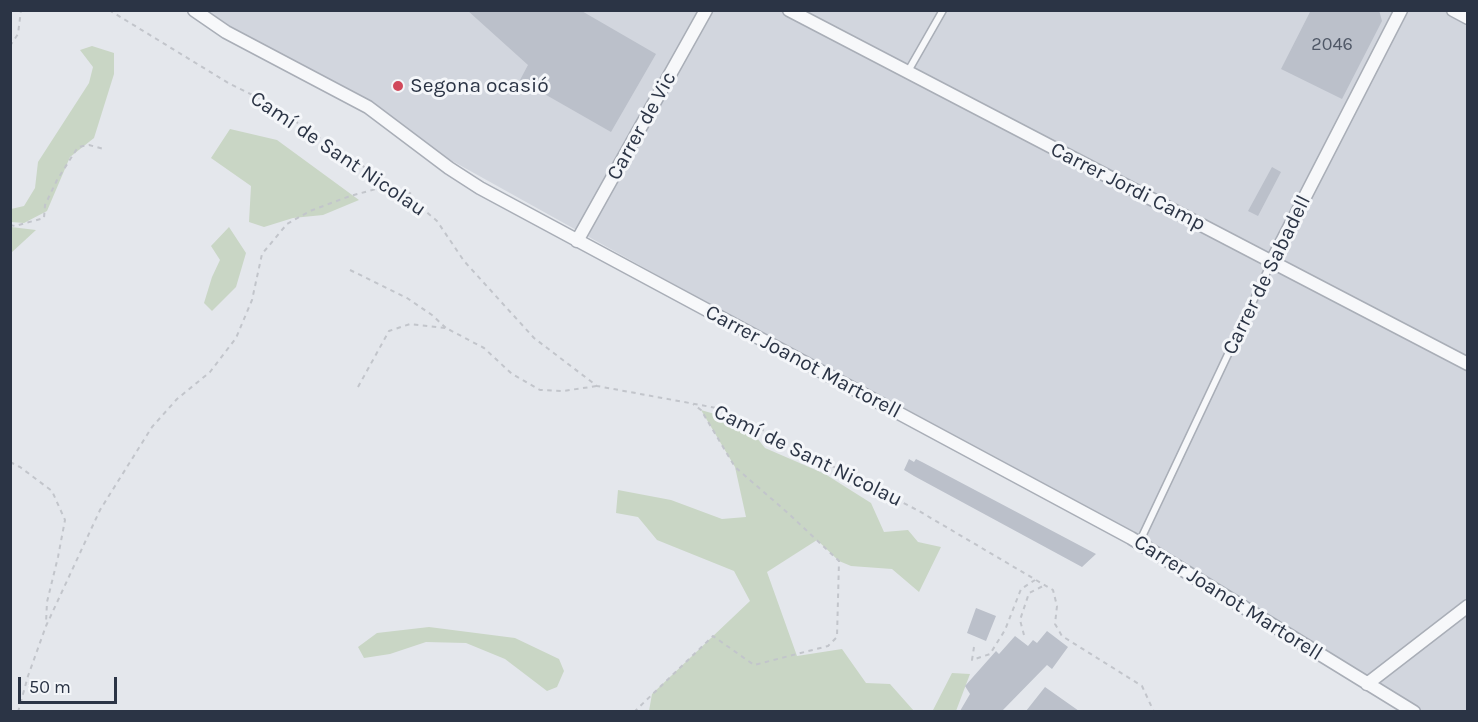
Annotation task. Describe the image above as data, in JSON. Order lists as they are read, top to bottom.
{
  "streets": {
    "street": [
      "Carrer de Vic",
      "Carrer Jordi Camp",
      "Carrer de Sabadell",
      "Carrer Joanot Martorell"
    ],
    "path": ["Camí de Sant Nicolau"]
  },
  "crossings": [
    ["Carrer de Vic", "Carrer Joanot Martorell"],
    ["Carrer Jordi Camp", "Carrer de Sabadell"],
    ["Carrer de Sabadell", "Carrer Joanot Martorell"]
  ],
  "places": ["Segona ocasió"],
  "house_numbers": ["2046"],
  "scale_bar": "50 m"
}
